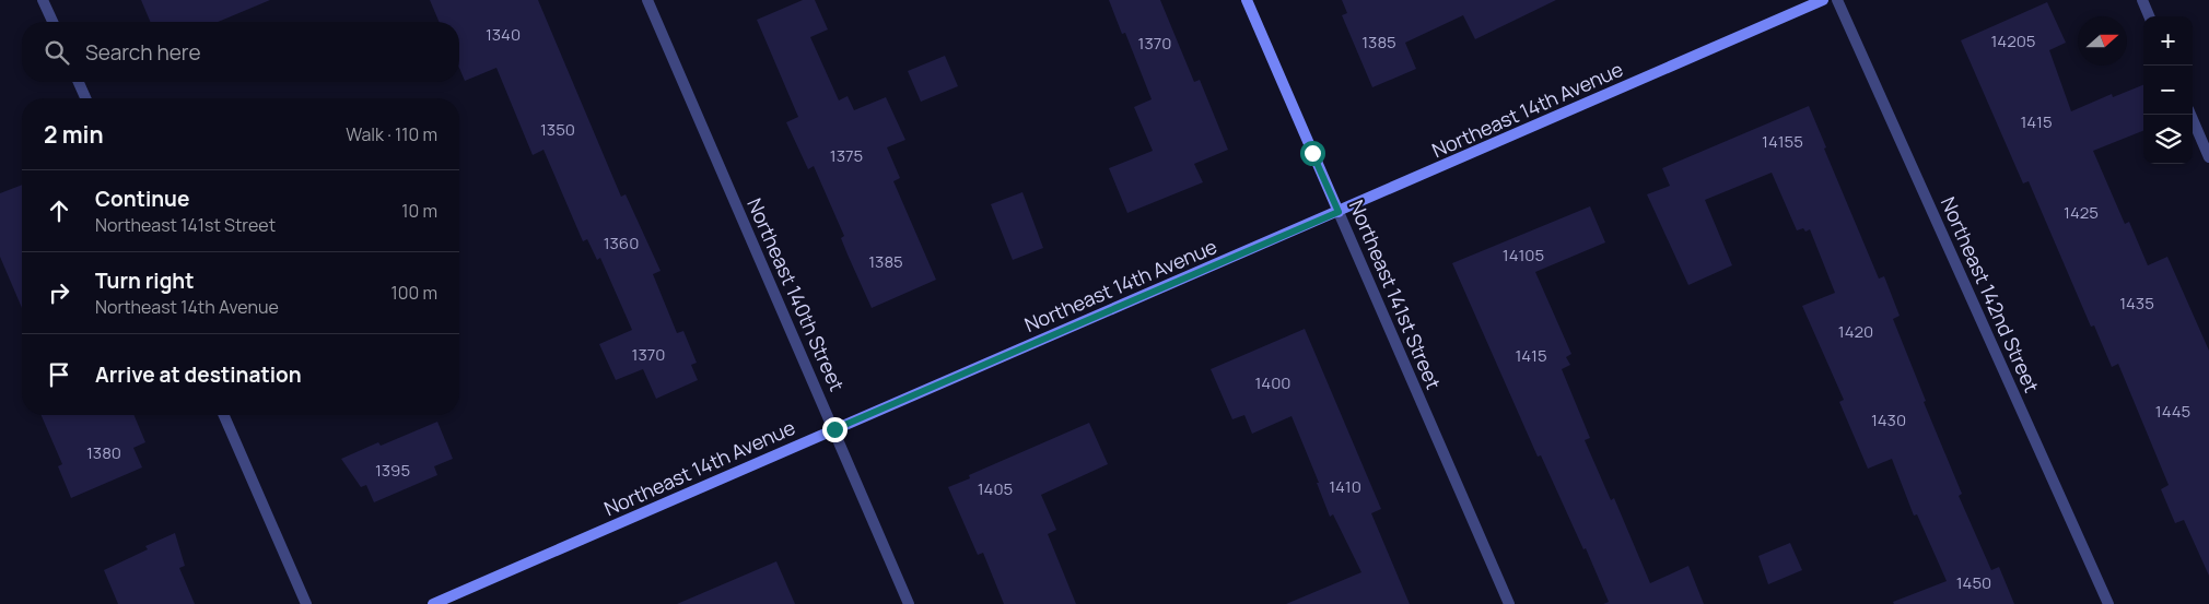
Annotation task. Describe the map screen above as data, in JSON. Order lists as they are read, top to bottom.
{
  "streets": {
    "street": [
      "Northeast 14th Avenue",
      "Northeast 140th Street",
      "Northeast 141st Street",
      "Northeast 142nd Street"
    ]
  },
  "crossings": [
    ["Northeast 14th Avenue", "Northeast 140th Street"],
    ["Northeast 14th Avenue", "Northeast 141st Street"]
  ],
  "house_numbers": [
    "1340",
    "14205",
    "1385",
    "1370",
    "1415",
    "1350",
    "14155",
    "1375",
    "1425",
    "1360",
    "14105",
    "1385",
    "1435",
    "1420",
    "1370",
    "1415",
    "1400",
    "1445",
    "1430",
    "1380",
    "1395",
    "1410",
    "1405",
    "1450"
  ],
  "north": "right",
  "page": {
    "map_buttons": ["+", "−"],
    "search": "Search here",
    "heading": ["2 min", "Walk · 110 m"],
    "list": [
      ["Continue", "Northeast 141st Street", "10 m"],
      ["Turn right", "Northeast 14th Avenue", "100 m"],
      "Arrive at destination"
    ]
  }
}
